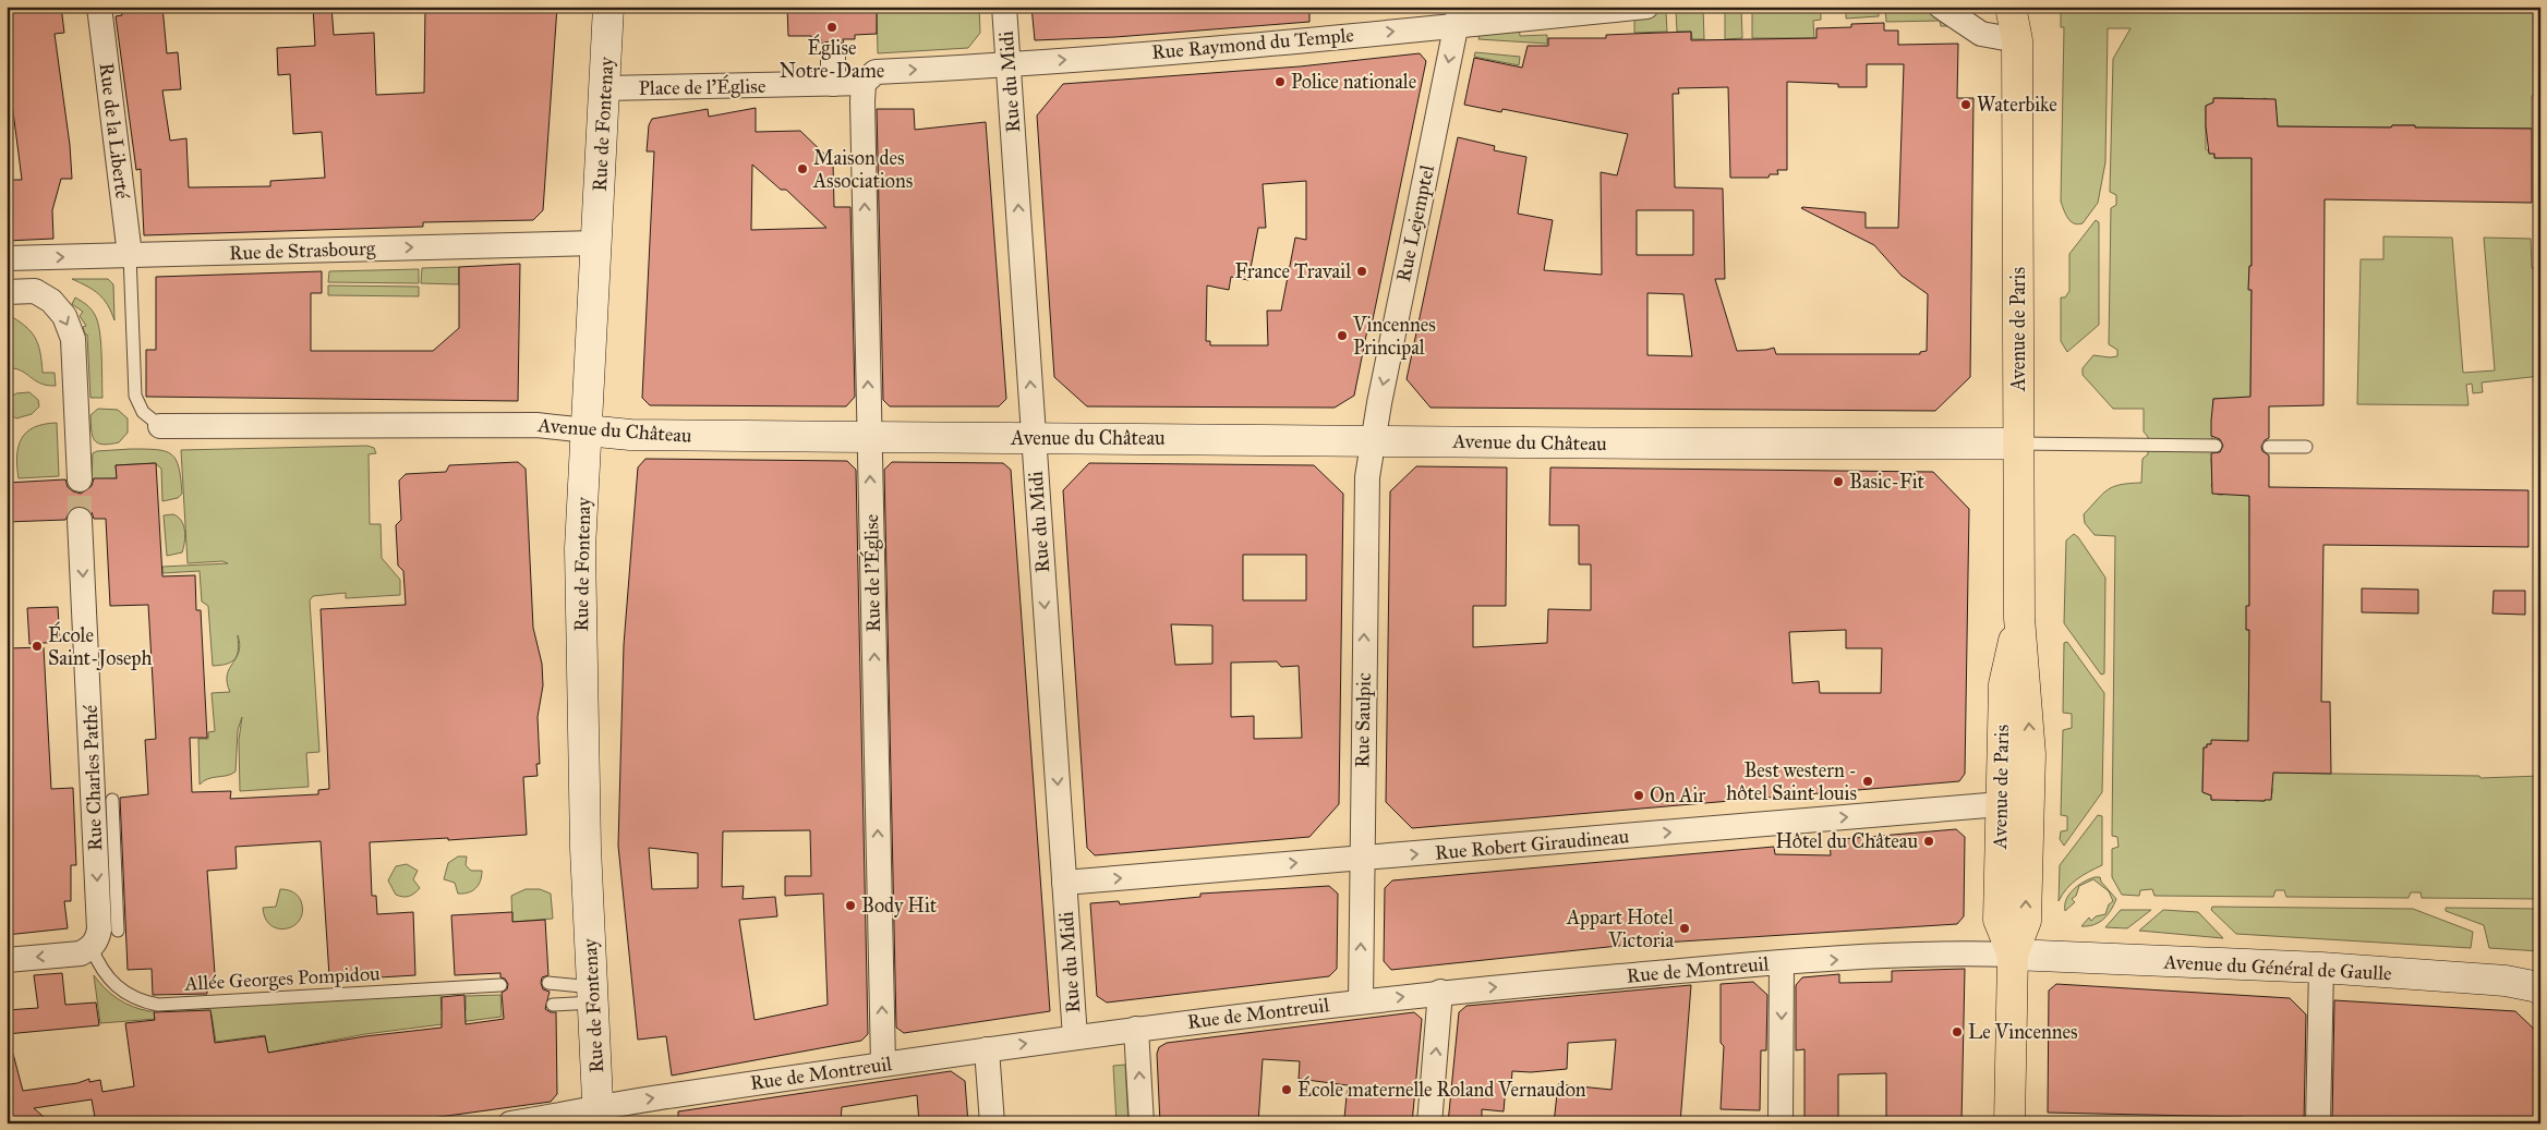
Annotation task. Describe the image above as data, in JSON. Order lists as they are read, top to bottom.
{
  "streets": {
    "main road": ["Avenue de Paris"],
    "street": [
      "Rue Raymond du Temple",
      "Rue du Midi",
      "Place de l'Église",
      "Rue de Fontenay",
      "Rue de la Liberté",
      "Rue Lejemptel",
      "Rue de Strasbourg",
      "Avenue du Château",
      "Rue de l'Église",
      "Rue Saulpic",
      "Rue Charles Pathé",
      "Rue Robert Giraudineau",
      "Avenue du Général de Gaulle",
      "Rue de Montreuil"
    ],
    "lane": ["Allée Georges Pompidou"]
  },
  "crossings": [
    ["Rue Raymond du Temple", "Rue du Midi"],
    ["Rue Raymond du Temple", "Place de l'Église"],
    ["Rue Raymond du Temple", "Rue Lejemptel"],
    ["Rue Raymond du Temple", "Rue de l'Église"],
    ["Rue du Midi", "Avenue du Château"],
    ["Rue du Midi", "Rue Robert Giraudineau"],
    ["Rue du Midi", "Rue de Montreuil"],
    ["Place de l'Église", "Rue de Fontenay"],
    ["Place de l'Église", "Rue de l'Église"],
    ["Rue de Fontenay", "Rue de Strasbourg"],
    ["Rue de Fontenay", "Avenue du Château"],
    ["Rue de Fontenay", "Rue de Montreuil"],
    ["Rue de la Liberté", "Rue de Strasbourg"],
    ["Rue Lejemptel", "Avenue du Château"],
    ["Rue Lejemptel", "Rue Saulpic"],
    ["Avenue de Paris", "Avenue du Château"],
    ["Avenue de Paris", "Rue Robert Giraudineau"],
    ["Avenue de Paris", "Avenue du Général de Gaulle"],
    ["Avenue de Paris", "Rue de Montreuil"],
    ["Avenue du Château", "Rue de l'Église"],
    ["Avenue du Château", "Rue Saulpic"],
    ["Rue de l'Église", "Rue de Montreuil"],
    ["Rue Saulpic", "Rue Robert Giraudineau"],
    ["Rue Saulpic", "Rue de Montreuil"],
    ["Rue Charles Pathé", "Allée Georges Pompidou"],
    ["Avenue du Général de Gaulle", "Rue de Montreuil"]
  ],
  "one_way": [
    "Rue Raymond du Temple",
    "Rue Lejemptel",
    "Rue de Strasbourg",
    "Rue de l'Église",
    "Rue Saulpic",
    "Rue Charles Pathé",
    "Rue Robert Giraudineau",
    "Rue de Montreuil"
  ],
  "places": [
    "Église Notre-Dame",
    "Police nationale",
    "Waterbike",
    "Maison des Associations",
    "France Travail",
    "Vincennes Principal",
    "Basic-Fit",
    "École Saint-Joseph",
    "Best western - hôtel Saint louis",
    "On Air",
    "Hôtel du Château",
    "Body Hit",
    "Appart Hotel Victoria",
    "Le Vincennes",
    "École maternelle Roland Vernaudon"
  ]
}
